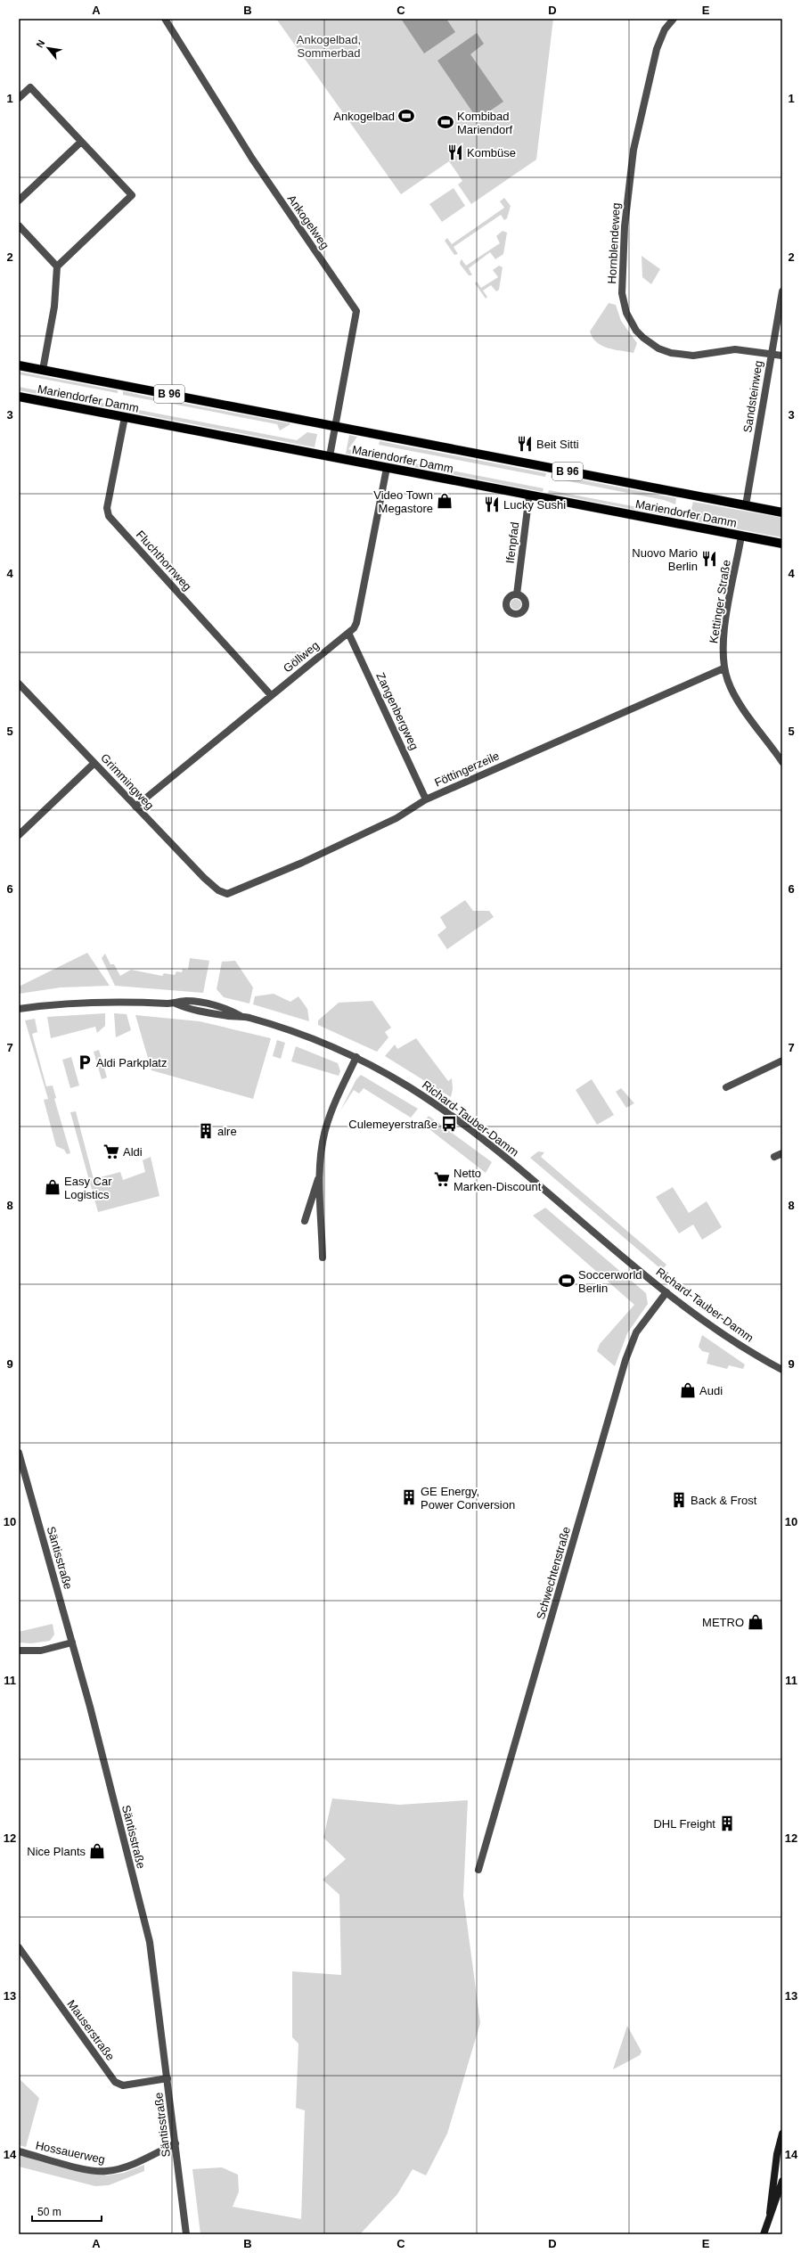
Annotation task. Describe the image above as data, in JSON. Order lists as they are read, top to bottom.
{
  "streets": {
    "main road": ["B 96", "Mariendorfer Damm"],
    "street": [
      "Ankogelweg",
      "Hornblendeweg",
      "Sandsteinweg",
      "Ifenpfad",
      "Fluchthornweg",
      "Kettinger Straße",
      "Göllweg",
      "Zangenbergweg",
      "Föttingerzeile",
      "Grimmingweg",
      "Richard-Tauber-Damm",
      "Säntisstraße",
      "Schwechtenstraße",
      "Mauserstraße",
      "Hossauerweg"
    ]
  },
  "crossings": [
    ["Ankogelweg", "Mariendorfer Damm"],
    ["Hornblendeweg", "Sandsteinweg"],
    ["Sandsteinweg", "Mariendorfer Damm"],
    ["Mariendorfer Damm", "Ifenpfad"],
    ["Mariendorfer Damm", "Fluchthornweg"],
    ["Mariendorfer Damm", "Kettinger Straße"],
    ["Mariendorfer Damm", "Göllweg"],
    ["Fluchthornweg", "Göllweg"],
    ["Kettinger Straße", "Föttingerzeile"],
    ["Göllweg", "Zangenbergweg"],
    ["Göllweg", "Grimmingweg"],
    ["Zangenbergweg", "Föttingerzeile"],
    ["Föttingerzeile", "Grimmingweg"],
    ["Richard-Tauber-Damm", "Schwechtenstraße"],
    ["Säntisstraße", "Mauserstraße"],
    ["Säntisstraße", "Hossauerweg"]
  ],
  "parks": ["Ankogelbad, Sommerbad"],
  "places": {
    "sports": ["Ankogelbad", "Kombibad Mariendorf", "Soccerworld Berlin"],
    "restaurant": [
      "Kombüse",
      "Beit Sitti",
      "Lucky Sushi",
      "Nuovo Mario Berlin"
    ],
    "shop": [
      "Video Town Megastore",
      "Easy Car Logistics",
      "Audi",
      "METRO",
      "Nice Plants"
    ],
    "parking": ["Aldi Parkplatz"],
    "bus stop": ["Culemeyerstraße"],
    "building": [
      "alre",
      "GE Energy, Power Conversion",
      "Back & Frost",
      "DHL Freight"
    ],
    "supermarket": ["Aldi", "Netto Marken-Discount"]
  },
  "scale_bar": "50 m",
  "north": "top left",
  "grid": {
    "columns": [
      "A",
      "B",
      "C",
      "D",
      "E"
    ],
    "rows": [
      "1",
      "2",
      "3",
      "4",
      "5",
      "6",
      "7",
      "8",
      "9",
      "10",
      "11",
      "12",
      "13",
      "14"
    ]
  }
}
